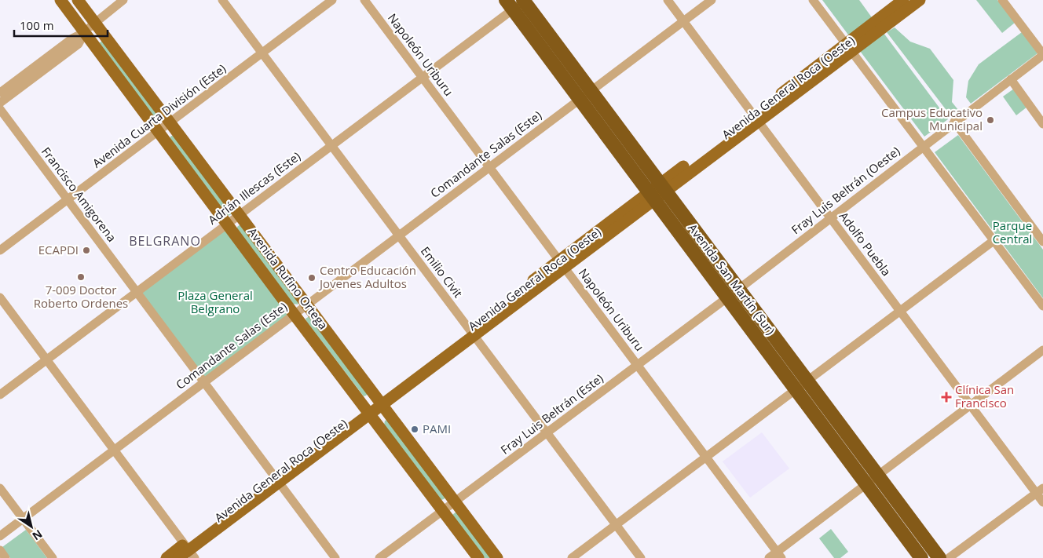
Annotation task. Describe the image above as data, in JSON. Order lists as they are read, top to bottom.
{
  "streets": {
    "highway": ["Avenida San Martín (Sur)"],
    "main road": ["Avenida General Roca (Oeste)", "Avenida Rufino Ortega"],
    "street": [
      "Napoleón Uriburu",
      "Avenida Cuarta División (Este)",
      "Comandante Salas (Este)",
      "Adrián Illescas (Este)",
      "Fray Luis Beltrán (Oeste)",
      "Francisco Amigorena",
      "Adolfo Puebla",
      "Emilio Civit",
      "Fray Luis Beltrán (Este)"
    ]
  },
  "crossings": [
    ["Napoleón Uriburu", "Avenida General Roca (Oeste)"],
    ["Napoleón Uriburu", "Comandante Salas (Este)"],
    ["Napoleón Uriburu", "Adrián Illescas (Este)"],
    ["Napoleón Uriburu", "Fray Luis Beltrán (Este)"],
    ["Avenida General Roca (Oeste)", "Francisco Amigorena"],
    ["Avenida General Roca (Oeste)", "Adolfo Puebla"],
    ["Avenida General Roca (Oeste)", "Emilio Civit"],
    ["Avenida General Roca (Oeste)", "Avenida Rufino Ortega"],
    ["Avenida General Roca (Oeste)", "Avenida San Martín (Sur)"],
    ["Avenida Cuarta División (Este)", "Francisco Amigorena"],
    ["Avenida Cuarta División (Este)", "Emilio Civit"],
    ["Avenida Cuarta División (Este)", "Avenida Rufino Ortega"],
    ["Comandante Salas (Este)", "Francisco Amigorena"],
    ["Comandante Salas (Este)", "Adolfo Puebla"],
    ["Comandante Salas (Este)", "Emilio Civit"],
    ["Comandante Salas (Este)", "Avenida Rufino Ortega"],
    ["Comandante Salas (Este)", "Avenida San Martín (Sur)"],
    ["Adrián Illescas (Este)", "Francisco Amigorena"],
    ["Adrián Illescas (Este)", "Emilio Civit"],
    ["Adrián Illescas (Este)", "Avenida Rufino Ortega"],
    ["Adrián Illescas (Este)", "Avenida San Martín (Sur)"],
    ["Fray Luis Beltrán (Oeste)", "Adolfo Puebla"],
    ["Fray Luis Beltrán (Oeste)", "Avenida San Martín (Sur)"],
    ["Fray Luis Beltrán (Oeste)", "Fray Luis Beltrán (Este)"],
    ["Emilio Civit", "Fray Luis Beltrán (Este)"],
    ["Avenida Rufino Ortega", "Fray Luis Beltrán (Este)"],
    ["Avenida San Martín (Sur)", "Fray Luis Beltrán (Este)"]
  ],
  "districts": ["BELGRANO"],
  "parks": ["Parque Central", "Plaza General Belgrano"],
  "places": {
    "other": [
      "Campus Educativo Municipal",
      "ECAPDI",
      "7-009 Doctor Roberto Ordenes",
      "Centro Educación Jovenes Adultos",
      "PAMI"
    ],
    "health": ["Clínica San Francisco"]
  },
  "scale_bar": "100 m",
  "north": "bottom right"
}
